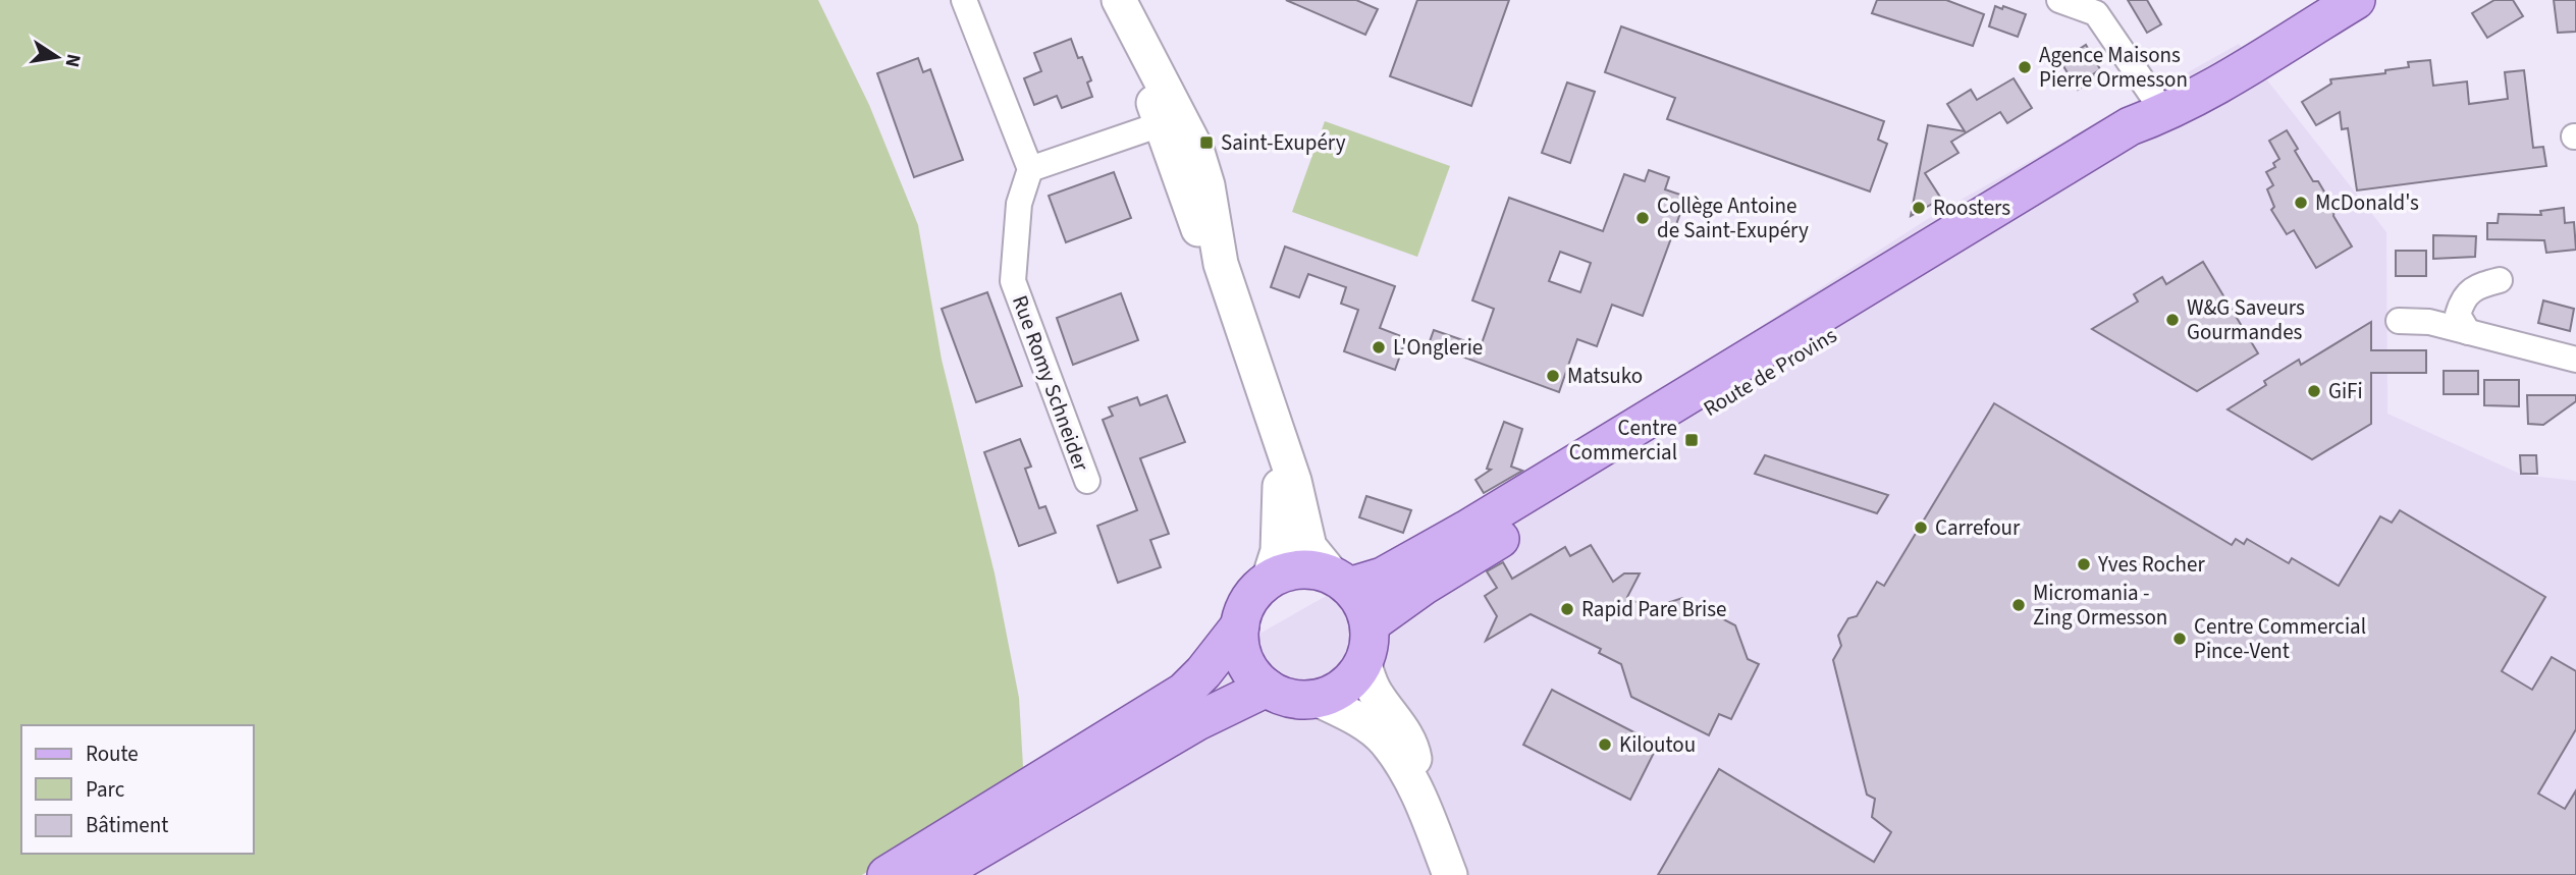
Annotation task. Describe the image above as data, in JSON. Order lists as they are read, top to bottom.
{
  "streets": {
    "main road": ["Route de Provins"],
    "street": ["Rue Romy Schneider"]
  },
  "places": {
    "other": [
      "Agence Maisons Pierre Ormesson",
      "McDonald's",
      "Roosters",
      "Collège Antoine de Saint-Exupéry",
      "W&G Saveurs Gourmandes",
      "L'Onglerie",
      "Matsuko",
      "GiFi",
      "Carrefour",
      "Yves Rocher",
      "Micromania - Zing Ormesson",
      "Rapid Pare Brise",
      "Centre Commercial Pince-Vent",
      "Kiloutou"
    ],
    "transit": ["Saint-Exupéry", "Centre Commercial"]
  },
  "legend": ["Route", "Parc", "Bâtiment"],
  "north": "right"
}
